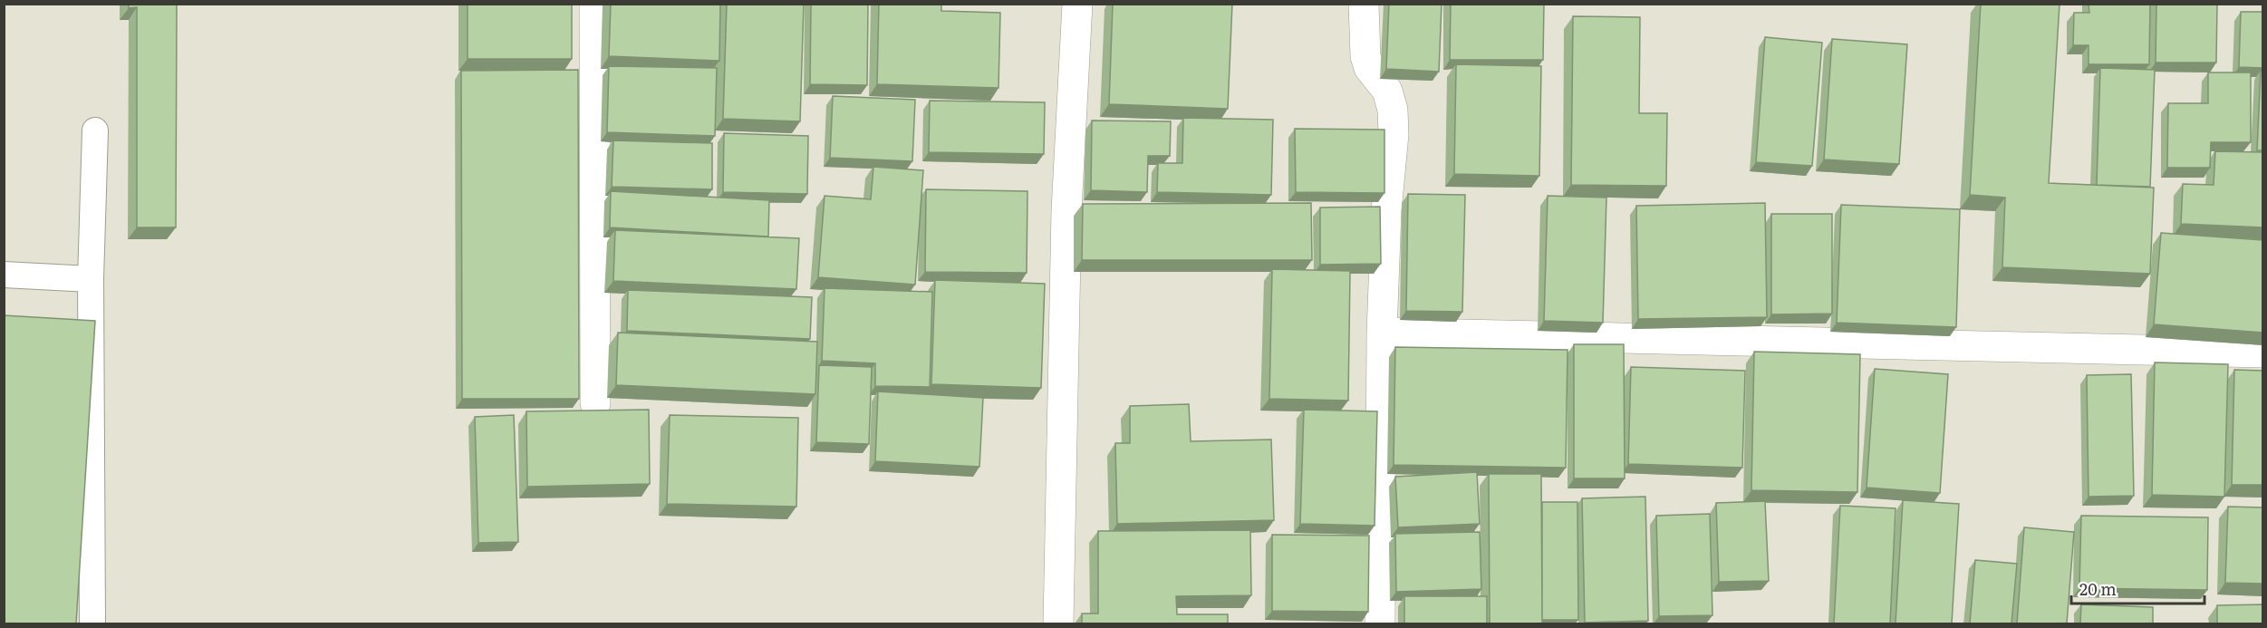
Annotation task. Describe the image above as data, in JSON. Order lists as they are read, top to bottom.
{
  "scale_bar": "20 m"
}
